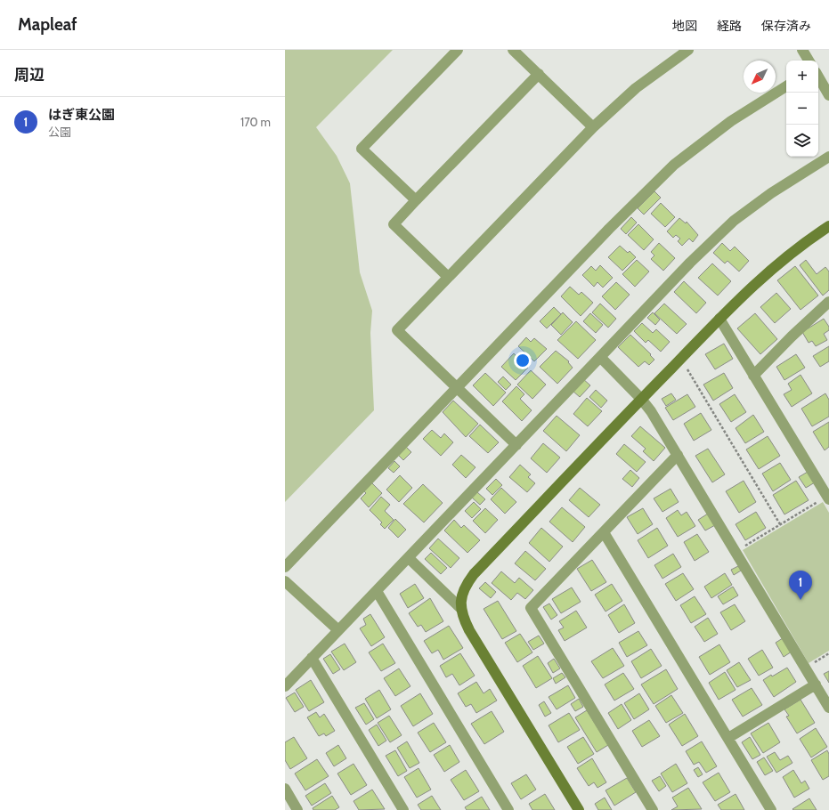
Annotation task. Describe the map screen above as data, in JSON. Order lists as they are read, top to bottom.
{
  "north": "bottom left",
  "page": {
    "header": "Mapleaf",
    "nav": ["地図", "経路", "保存済み"],
    "heading": "周辺",
    "map_buttons": ["+", "−"],
    "list": [
      {
        "mark": "1",
        "name": "はぎ東公園",
        "note": "公園",
        "value": "170 m"
      }
    ],
    "pins": "1"
  }
}
